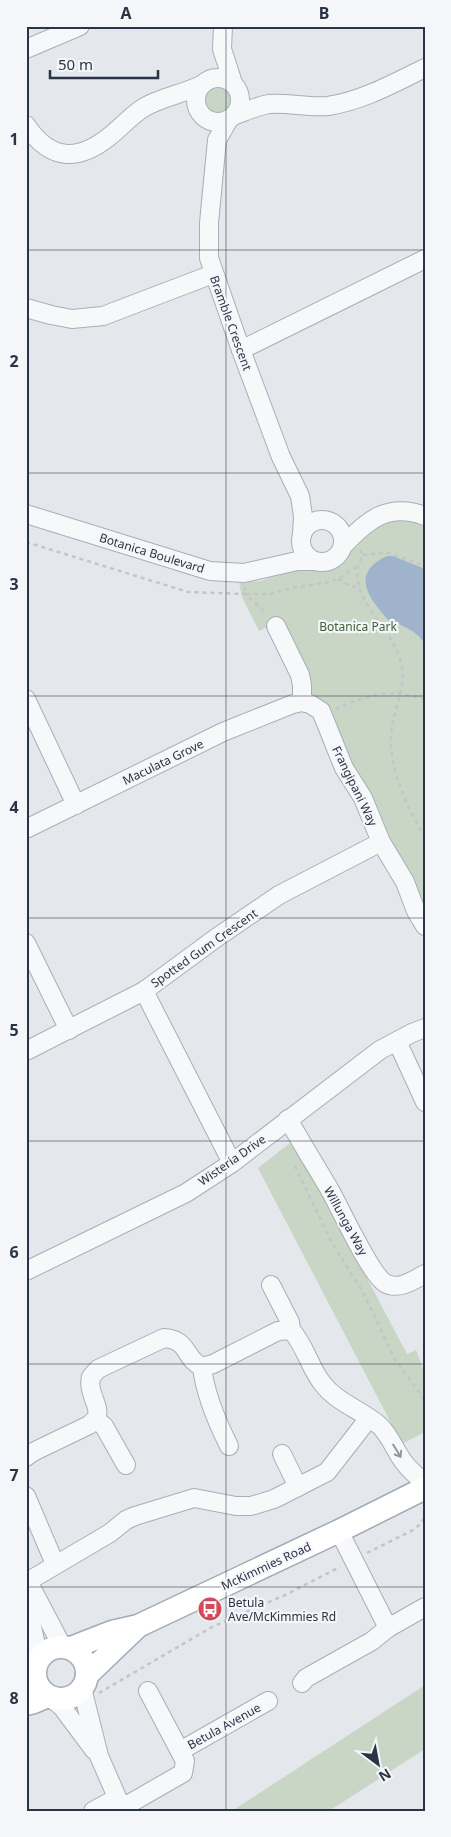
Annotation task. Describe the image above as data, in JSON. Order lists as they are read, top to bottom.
{
  "streets": {
    "main road": ["McKimmies Road"],
    "street": [
      "Bramble Crescent",
      "Botanica Boulevard",
      "Maculata Grove",
      "Frangipani Way",
      "Spotted Gum Crescent",
      "Wisteria Drive",
      "Willunga Way",
      "Betula Avenue"
    ]
  },
  "crossings": [
    ["Frangipani Way", "Spotted Gum Crescent"],
    ["Wisteria Drive", "Willunga Way"]
  ],
  "parks": ["Botanica Park"],
  "places": {
    "bus stop": ["Betula Ave/McKimmies Rd"]
  },
  "scale_bar": "50 m",
  "north": "bottom right",
  "grid": {
    "columns": ["A", "B"],
    "rows": [
      "1",
      "2",
      "3",
      "4",
      "5",
      "6",
      "7",
      "8"
    ]
  }
}
